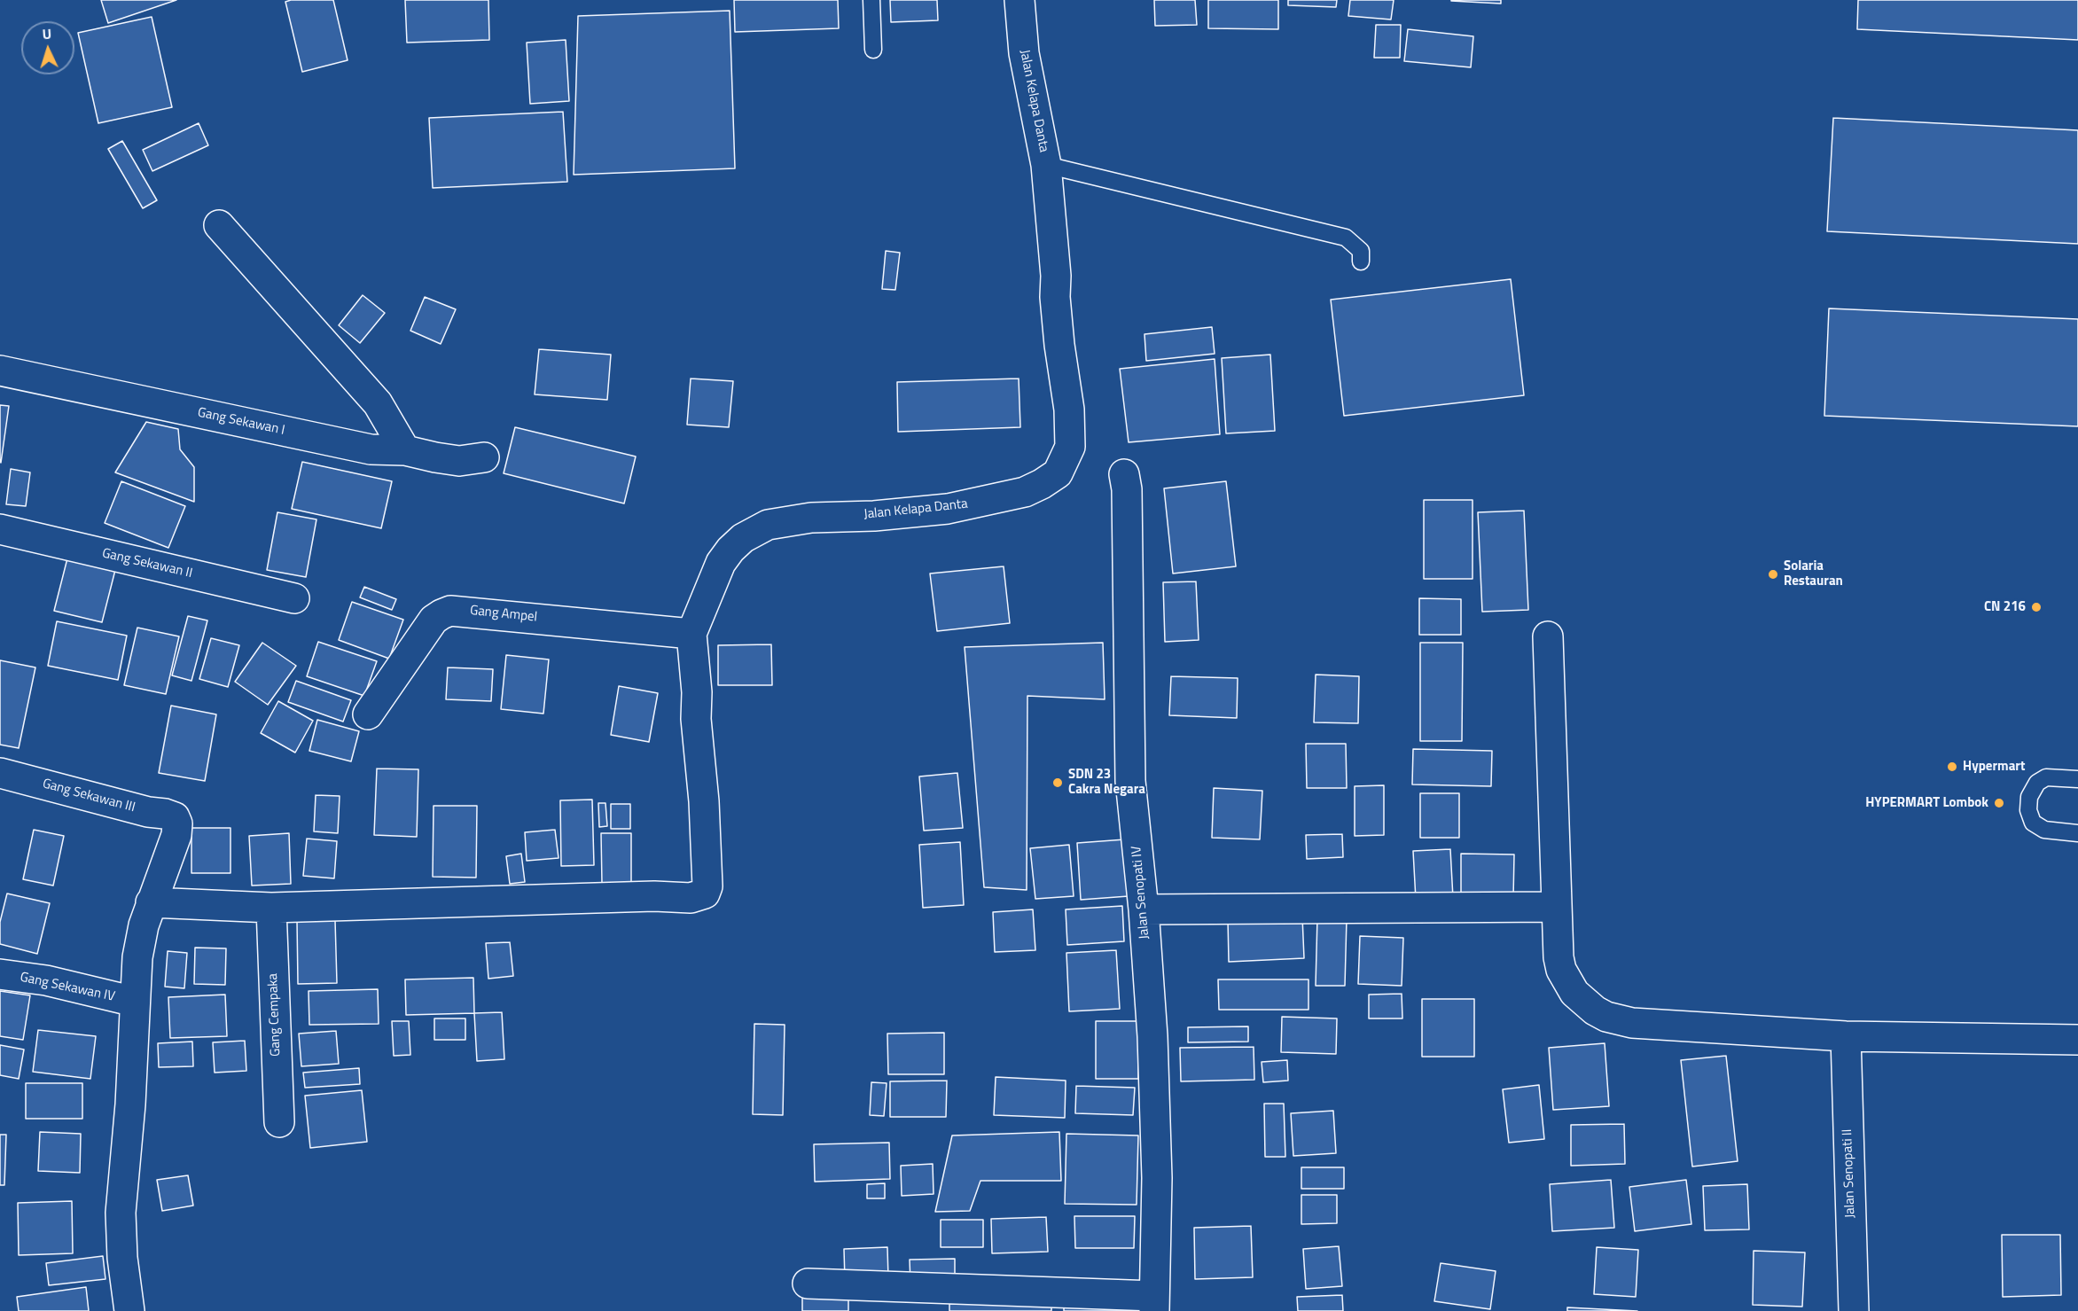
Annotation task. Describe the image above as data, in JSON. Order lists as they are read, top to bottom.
{
  "streets": {
    "street": [
      "Jalan Kelapa Danta",
      "Gang Sekawan I",
      "Gang Sekawan II",
      "Gang Ampel",
      "Gang Sekawan III",
      "Jalan Senopati IV",
      "Gang Sekawan IV",
      "Gang Cempaka",
      "Jalan Senopati II"
    ]
  },
  "crossings": [
    ["Jalan Kelapa Danta", "Gang Ampel"],
    ["Jalan Kelapa Danta", "Gang Cempaka"]
  ],
  "places": [
    "Solaria Restauran",
    "CN 216",
    "Hypermart",
    "SDN 23 Cakra Negara",
    "HYPERMART Lombok"
  ],
  "north": "top"
}
